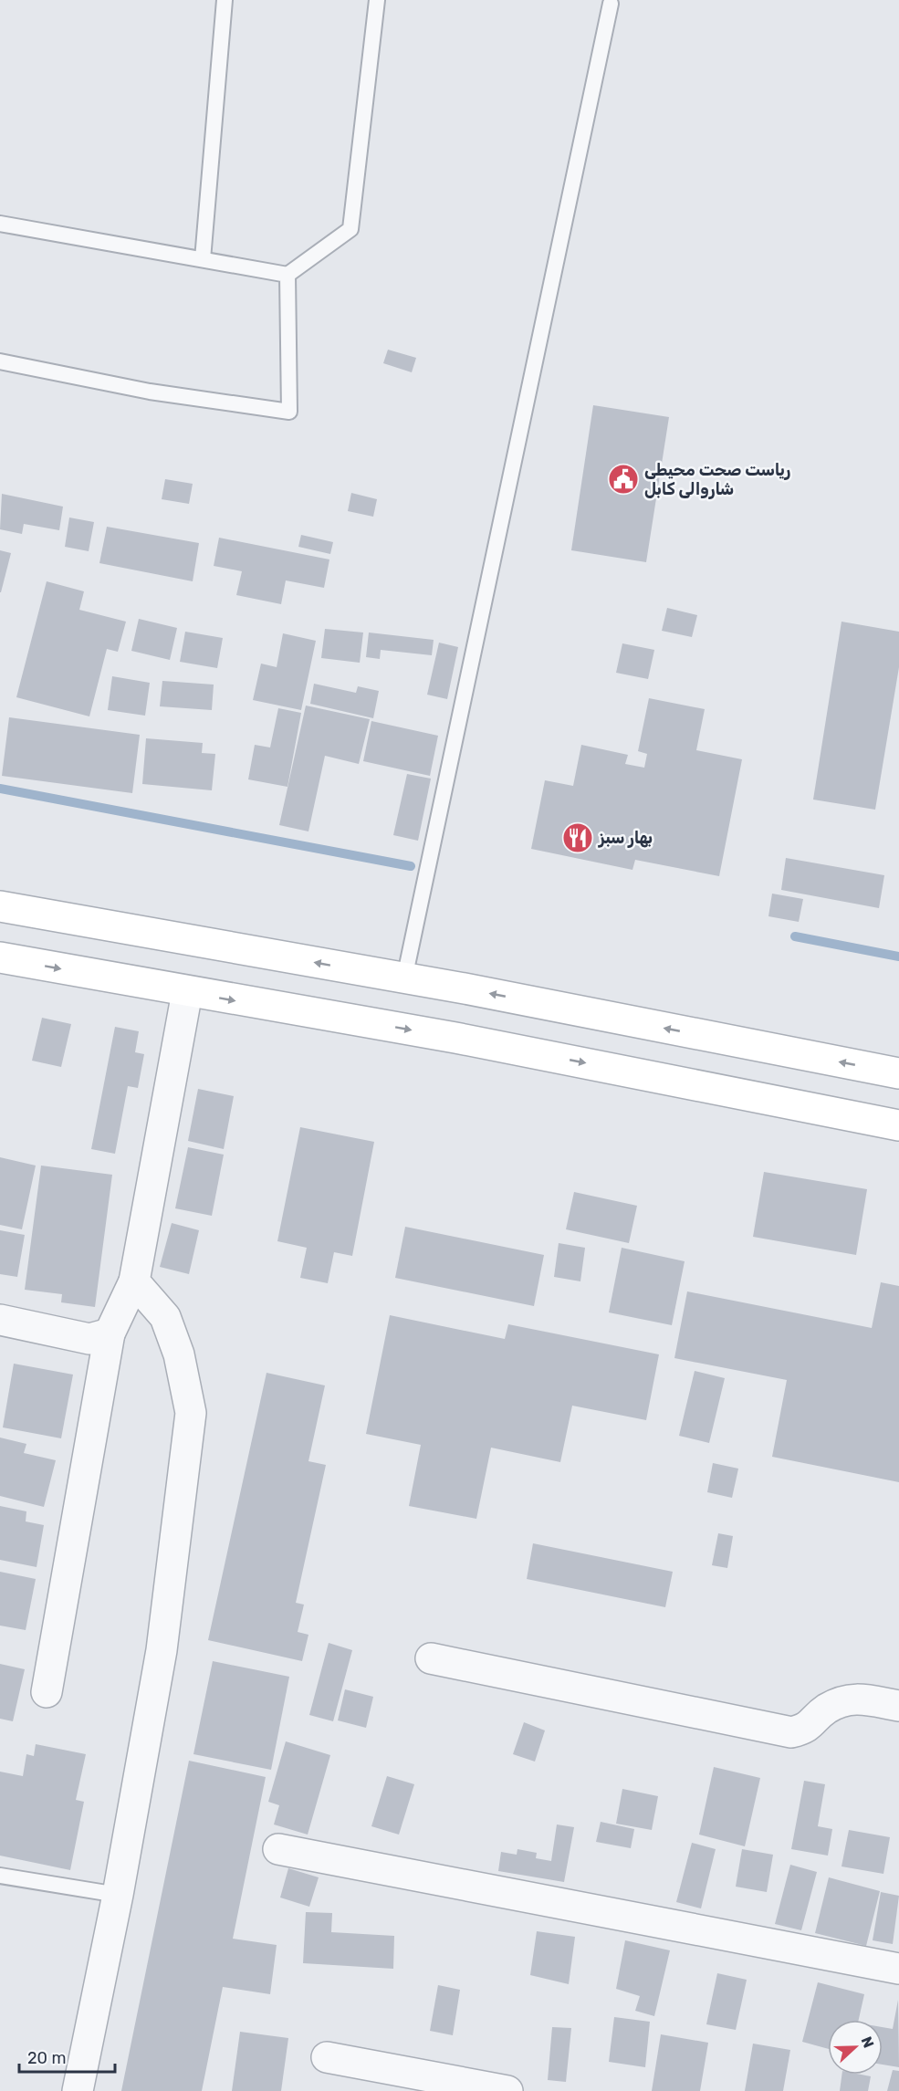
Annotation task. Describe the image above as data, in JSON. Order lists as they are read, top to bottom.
{
  "places": {
    "public building": ["ریاست صحت محیطی شاروالی کابل"],
    "restaurant": ["بهار سبز"]
  },
  "scale_bar": "20 m",
  "north": "right"
}
